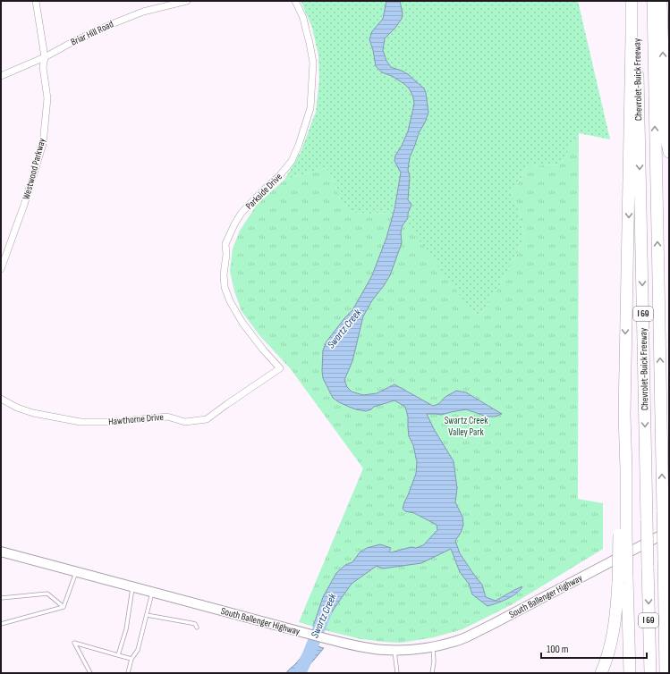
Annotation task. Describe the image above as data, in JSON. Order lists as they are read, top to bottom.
{
  "streets": {
    "highway": ["Chevrolet-Buick Freeway", "I 69"],
    "street": [
      "Briar Hill Road",
      "Westwood Parkway",
      "Parkside Drive",
      "Hawthorne Drive",
      "South Ballenger Highway"
    ]
  },
  "crossings": [
    ["Briar Hill Road", "Westwood Parkway"],
    ["Parkside Drive", "Hawthorne Drive"]
  ],
  "water": ["Swartz Creek"],
  "parks": ["Swartz Creek Valley Park"],
  "scale_bar": "100 m"
}
